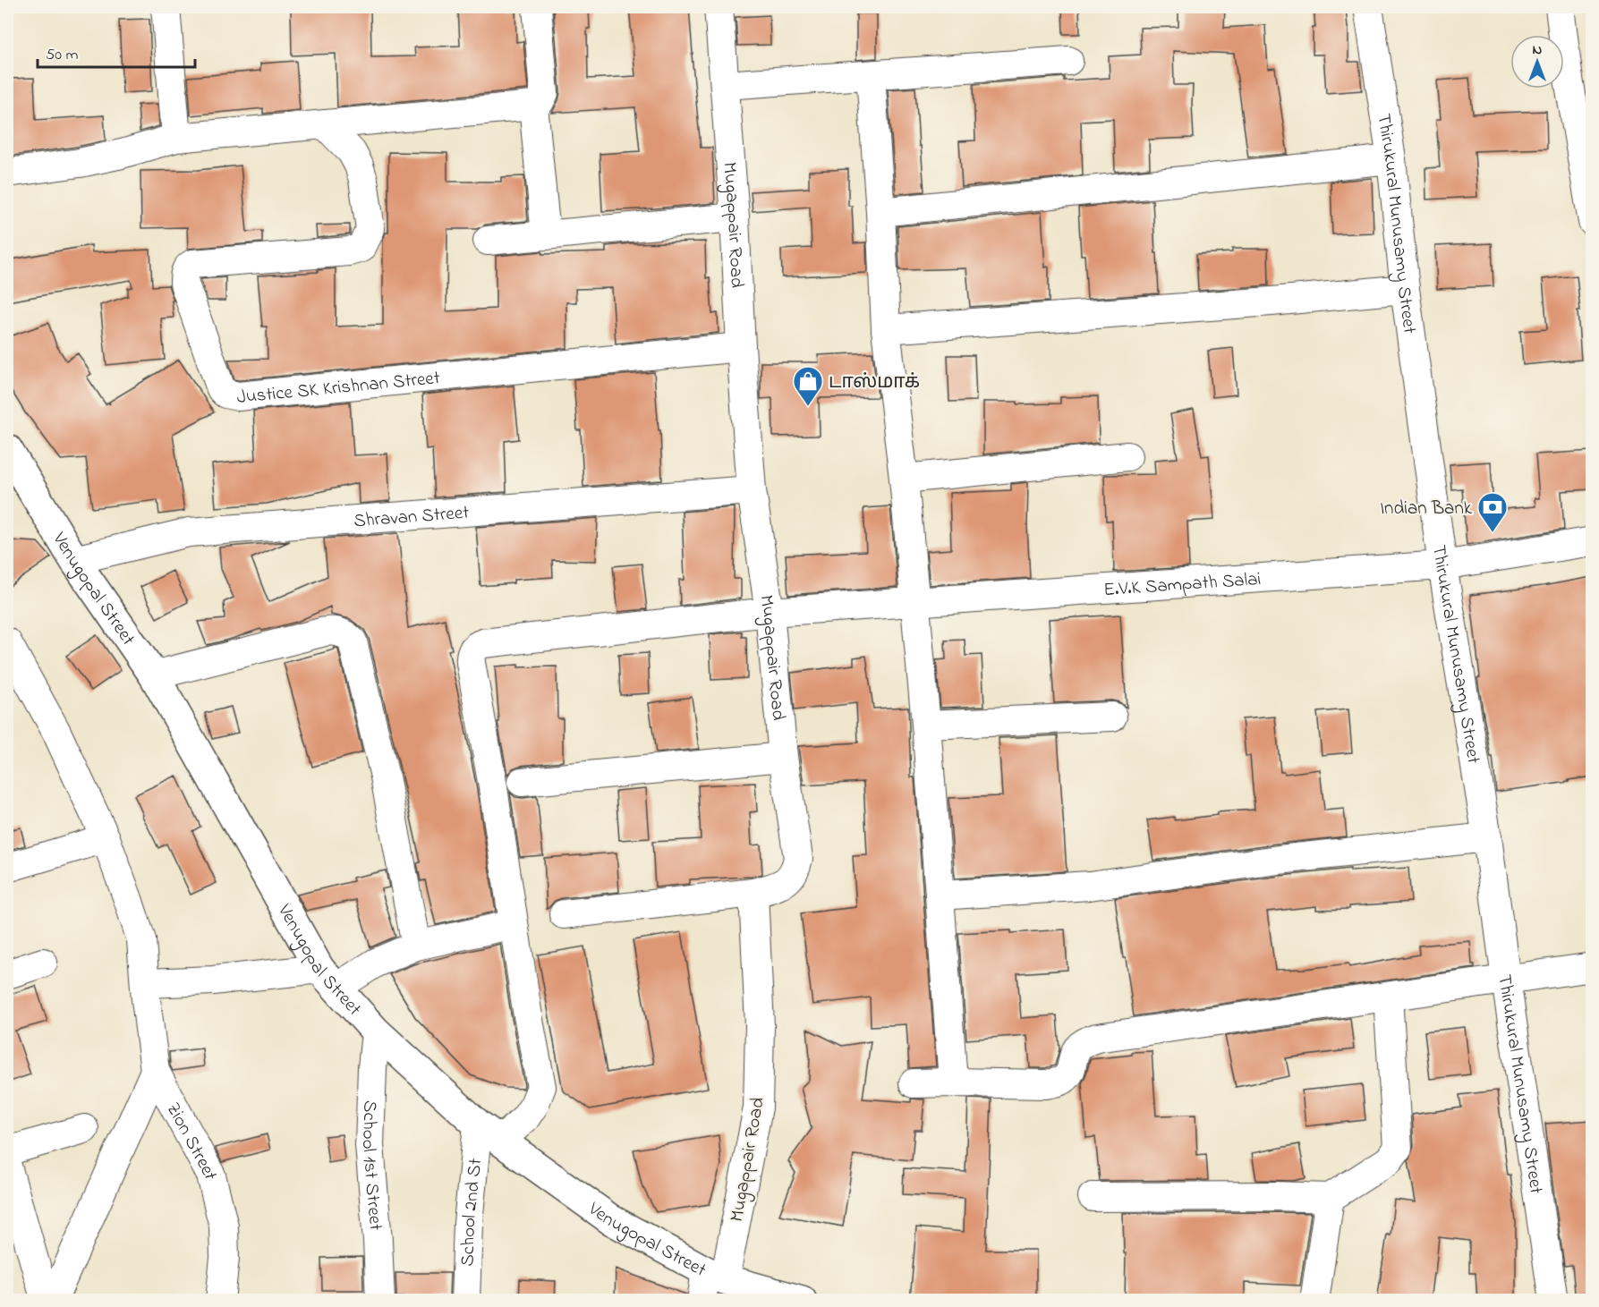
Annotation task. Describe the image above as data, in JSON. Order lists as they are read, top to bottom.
{
  "streets": {
    "main road": ["Venugopal Street"],
    "street": [
      "Thirukural Munusamy Street",
      "Mugappair Road",
      "Justice SK Krishnan Street",
      "Shravan Street",
      "E.V.K Sampath Salai",
      "Zion Street",
      "School 1st Street",
      "School 2nd St"
    ]
  },
  "crossings": [
    ["Thirukural Munusamy Street", "E.V.K Sampath Salai"],
    ["Mugappair Road", "Justice SK Krishnan Street"],
    ["Mugappair Road", "Shravan Street"],
    ["Mugappair Road", "E.V.K Sampath Salai"],
    ["Mugappair Road", "Venugopal Street"],
    ["Shravan Street", "Venugopal Street"],
    ["Venugopal Street", "School 1st Street"],
    ["Venugopal Street", "School 2nd St"]
  ],
  "places": {
    "shop": ["டாஸ்மாக்"],
    "bank": ["Indian Bank"]
  },
  "scale_bar": "50 m",
  "north": "top"
}
